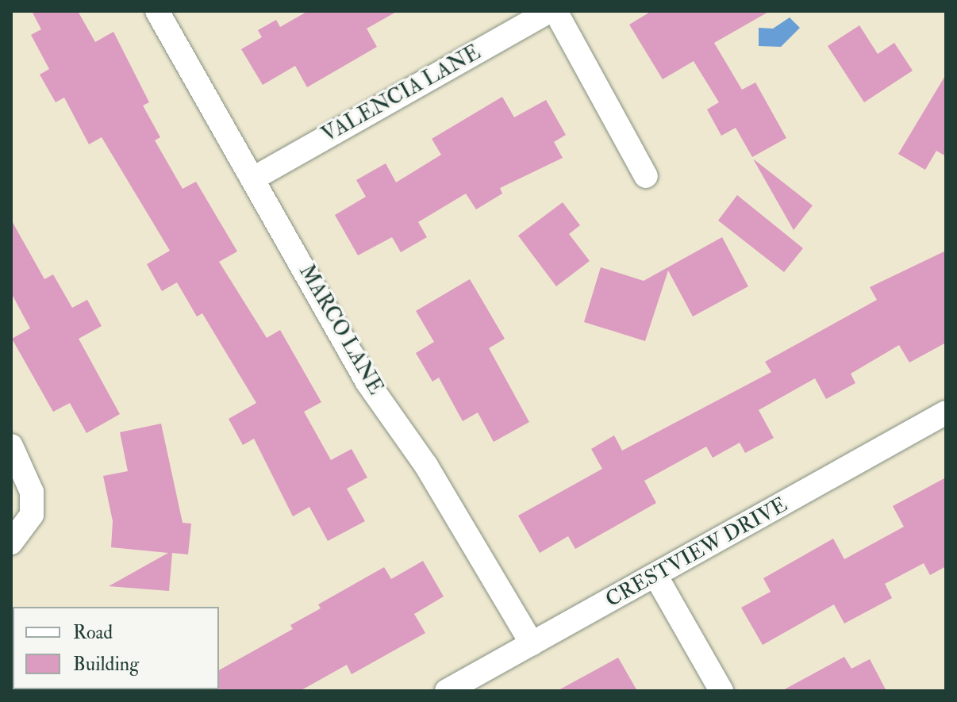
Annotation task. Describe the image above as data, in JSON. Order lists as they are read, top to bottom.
{
  "streets": {
    "street": ["VALENCIA LANE", "MARCO LANE", "CRESTVIEW DRIVE"]
  },
  "crossings": [
    ["VALENCIA LANE", "MARCO LANE"],
    ["MARCO LANE", "CRESTVIEW DRIVE"]
  ],
  "legend": ["Road", "Building"]
}
